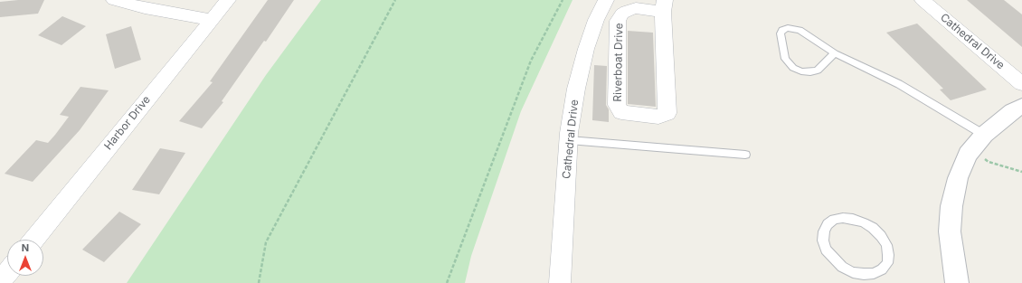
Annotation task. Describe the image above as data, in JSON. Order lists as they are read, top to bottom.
{
  "streets": {
    "street": ["Cathedral Drive", "Riverboat Drive", "Harbor Drive"]
  },
  "north": "top"
}
